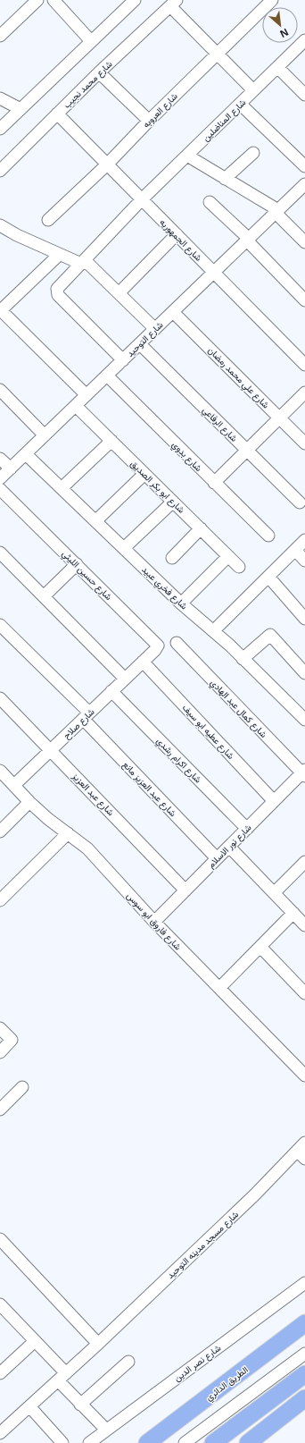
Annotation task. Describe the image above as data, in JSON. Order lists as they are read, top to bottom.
{
  "streets": {
    "highway": ["الطريق الدائري"],
    "street": [
      "شارع محمد نجيب",
      "شارع العروبه",
      "شارع المناضلين",
      "شارع الجمهوريه",
      "شارع التوحيد",
      "شارع علي محمد رمضان",
      "شارع الرفاعي",
      "شارع بدوي",
      "شارع ابو بكر الصديق",
      "شارع حسين الليثي",
      "شارع فخري عبيد",
      "شارع كمال عبد الهادي",
      "شارع صلاح",
      "شارع عطيه ابو سيف",
      "شارع اكرام رشدي",
      "شارع عبد العزيز مانع",
      "شارع عبد العزيز",
      "شارع نور الاسلام",
      "شارع فاروق ابو سوس",
      "شارع مسجد مدينه التوحيد",
      "شارع نصر الدين"
    ]
  },
  "crossings": [
    ["شارع محمد نجيب", "شارع الجمهوريه"],
    ["شارع العروبه", "شارع الجمهوريه"],
    ["شارع المناضلين", "شارع الجمهوريه"],
    ["شارع المناضلين", "شارع التوحيد"],
    ["شارع الجمهوريه", "شارع التوحيد"],
    ["شارع التوحيد", "شارع علي محمد رمضان"],
    ["شارع التوحيد", "شارع الرفاعي"],
    ["شارع التوحيد", "شارع بدوي"],
    ["شارع التوحيد", "شارع ابو بكر الصديق"],
    ["شارع التوحيد", "شارع فخري عبيد"],
    ["شارع حسين الليثي", "شارع صلاح"],
    ["شارع حسين الليثي", "شارع عطيه ابو سيف"],
    ["شارع كمال عبد الهادي", "شارع نور الاسلام"],
    ["شارع صلاح", "شارع عطيه ابو سيف"],
    ["شارع صلاح", "شارع اكرام رشدي"],
    ["شارع صلاح", "شارع عبد العزيز مانع"],
    ["شارع صلاح", "شارع عبد العزيز"],
    ["شارع صلاح", "شارع فاروق ابو سوس"],
    ["شارع عطيه ابو سيف", "شارع نور الاسلام"],
    ["شارع اكرام رشدي", "شارع نور الاسلام"],
    ["شارع عبد العزيز مانع", "شارع نور الاسلام"],
    ["شارع عبد العزيز", "شارع نور الاسلام"],
    ["شارع نور الاسلام", "شارع فاروق ابو سوس"]
  ],
  "north": "bottom right"
}
